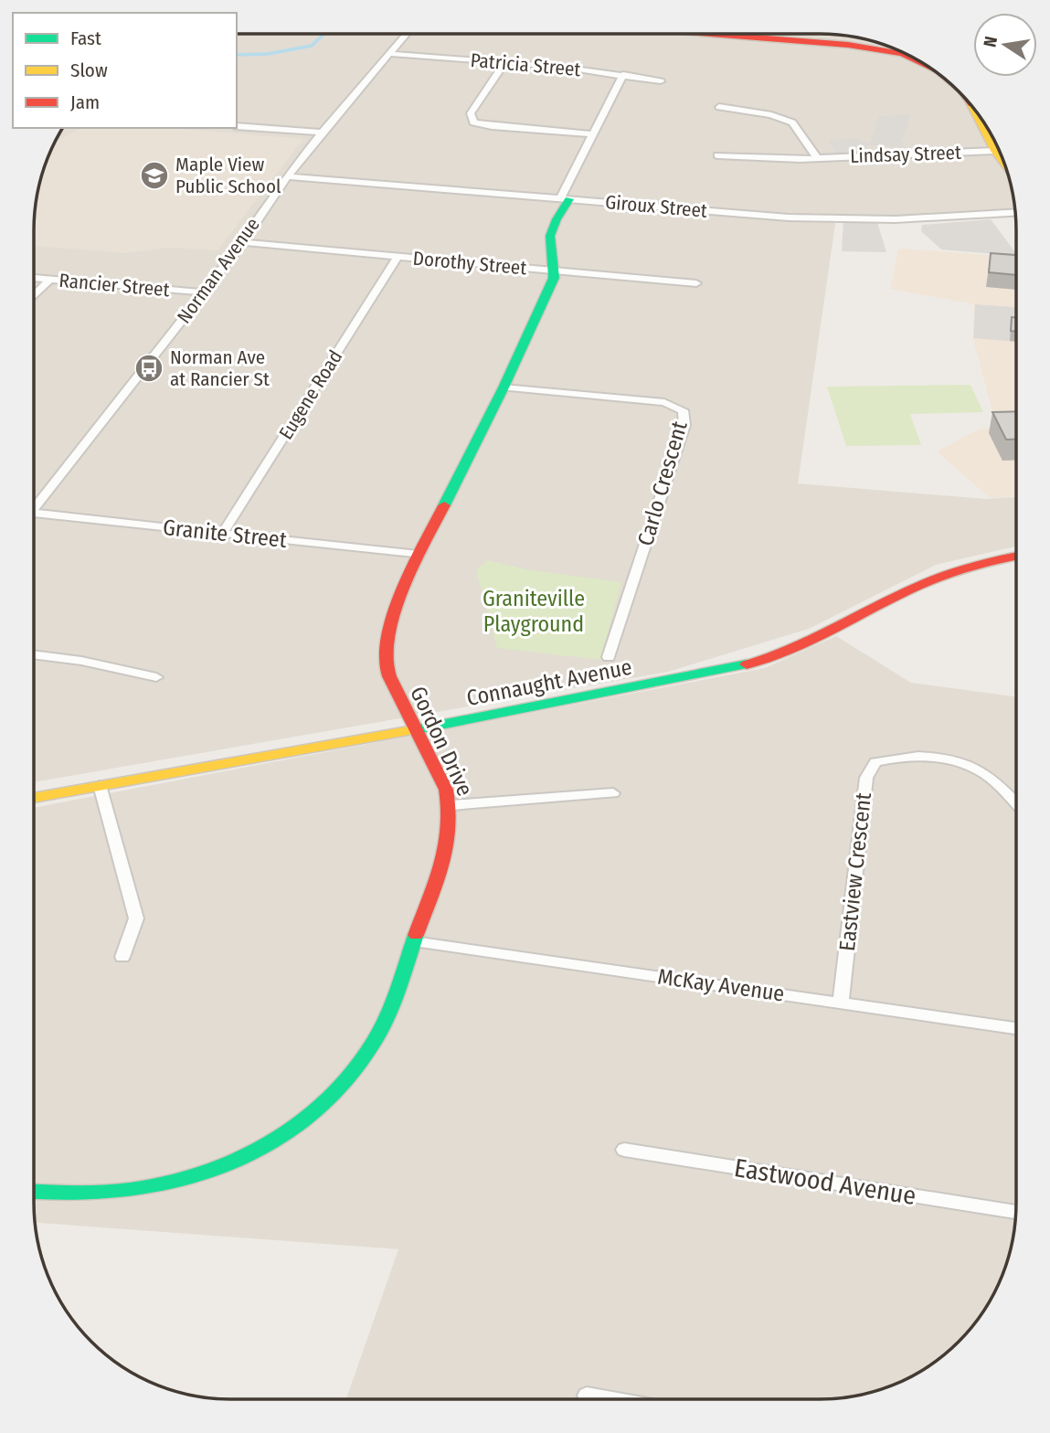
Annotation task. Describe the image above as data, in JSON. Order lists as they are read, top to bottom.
{
  "streets": {
    "street": [
      "Patricia Street",
      "Lindsay Street",
      "Giroux Street",
      "Dorothy Street",
      "Norman Avenue",
      "Rancier Street",
      "Eugene Road",
      "Carlo Crescent",
      "Granite Street",
      "Connaught Avenue",
      "Gordon Drive",
      "Eastview Crescent",
      "McKay Avenue",
      "Eastwood Avenue"
    ]
  },
  "crossings": [
    ["Patricia Street", "Norman Avenue"],
    ["Patricia Street", "Gordon Drive"],
    ["Giroux Street", "Norman Avenue"],
    ["Giroux Street", "Gordon Drive"],
    ["Dorothy Street", "Norman Avenue"],
    ["Dorothy Street", "Eugene Road"],
    ["Dorothy Street", "Gordon Drive"],
    ["Norman Avenue", "Rancier Street"],
    ["Eugene Road", "Granite Street"],
    ["Carlo Crescent", "Gordon Drive"],
    ["Granite Street", "Gordon Drive"],
    ["Connaught Avenue", "Gordon Drive"],
    ["Gordon Drive", "McKay Avenue"],
    ["Eastview Crescent", "McKay Avenue"]
  ],
  "parks": ["Graniteville Playground"],
  "places": {
    "school or university": ["Maple View Public School"],
    "bus stop": ["Norman Ave at Rancier St"]
  },
  "legend": ["Fast", "Slow", "Jam"],
  "north": "left"
}
